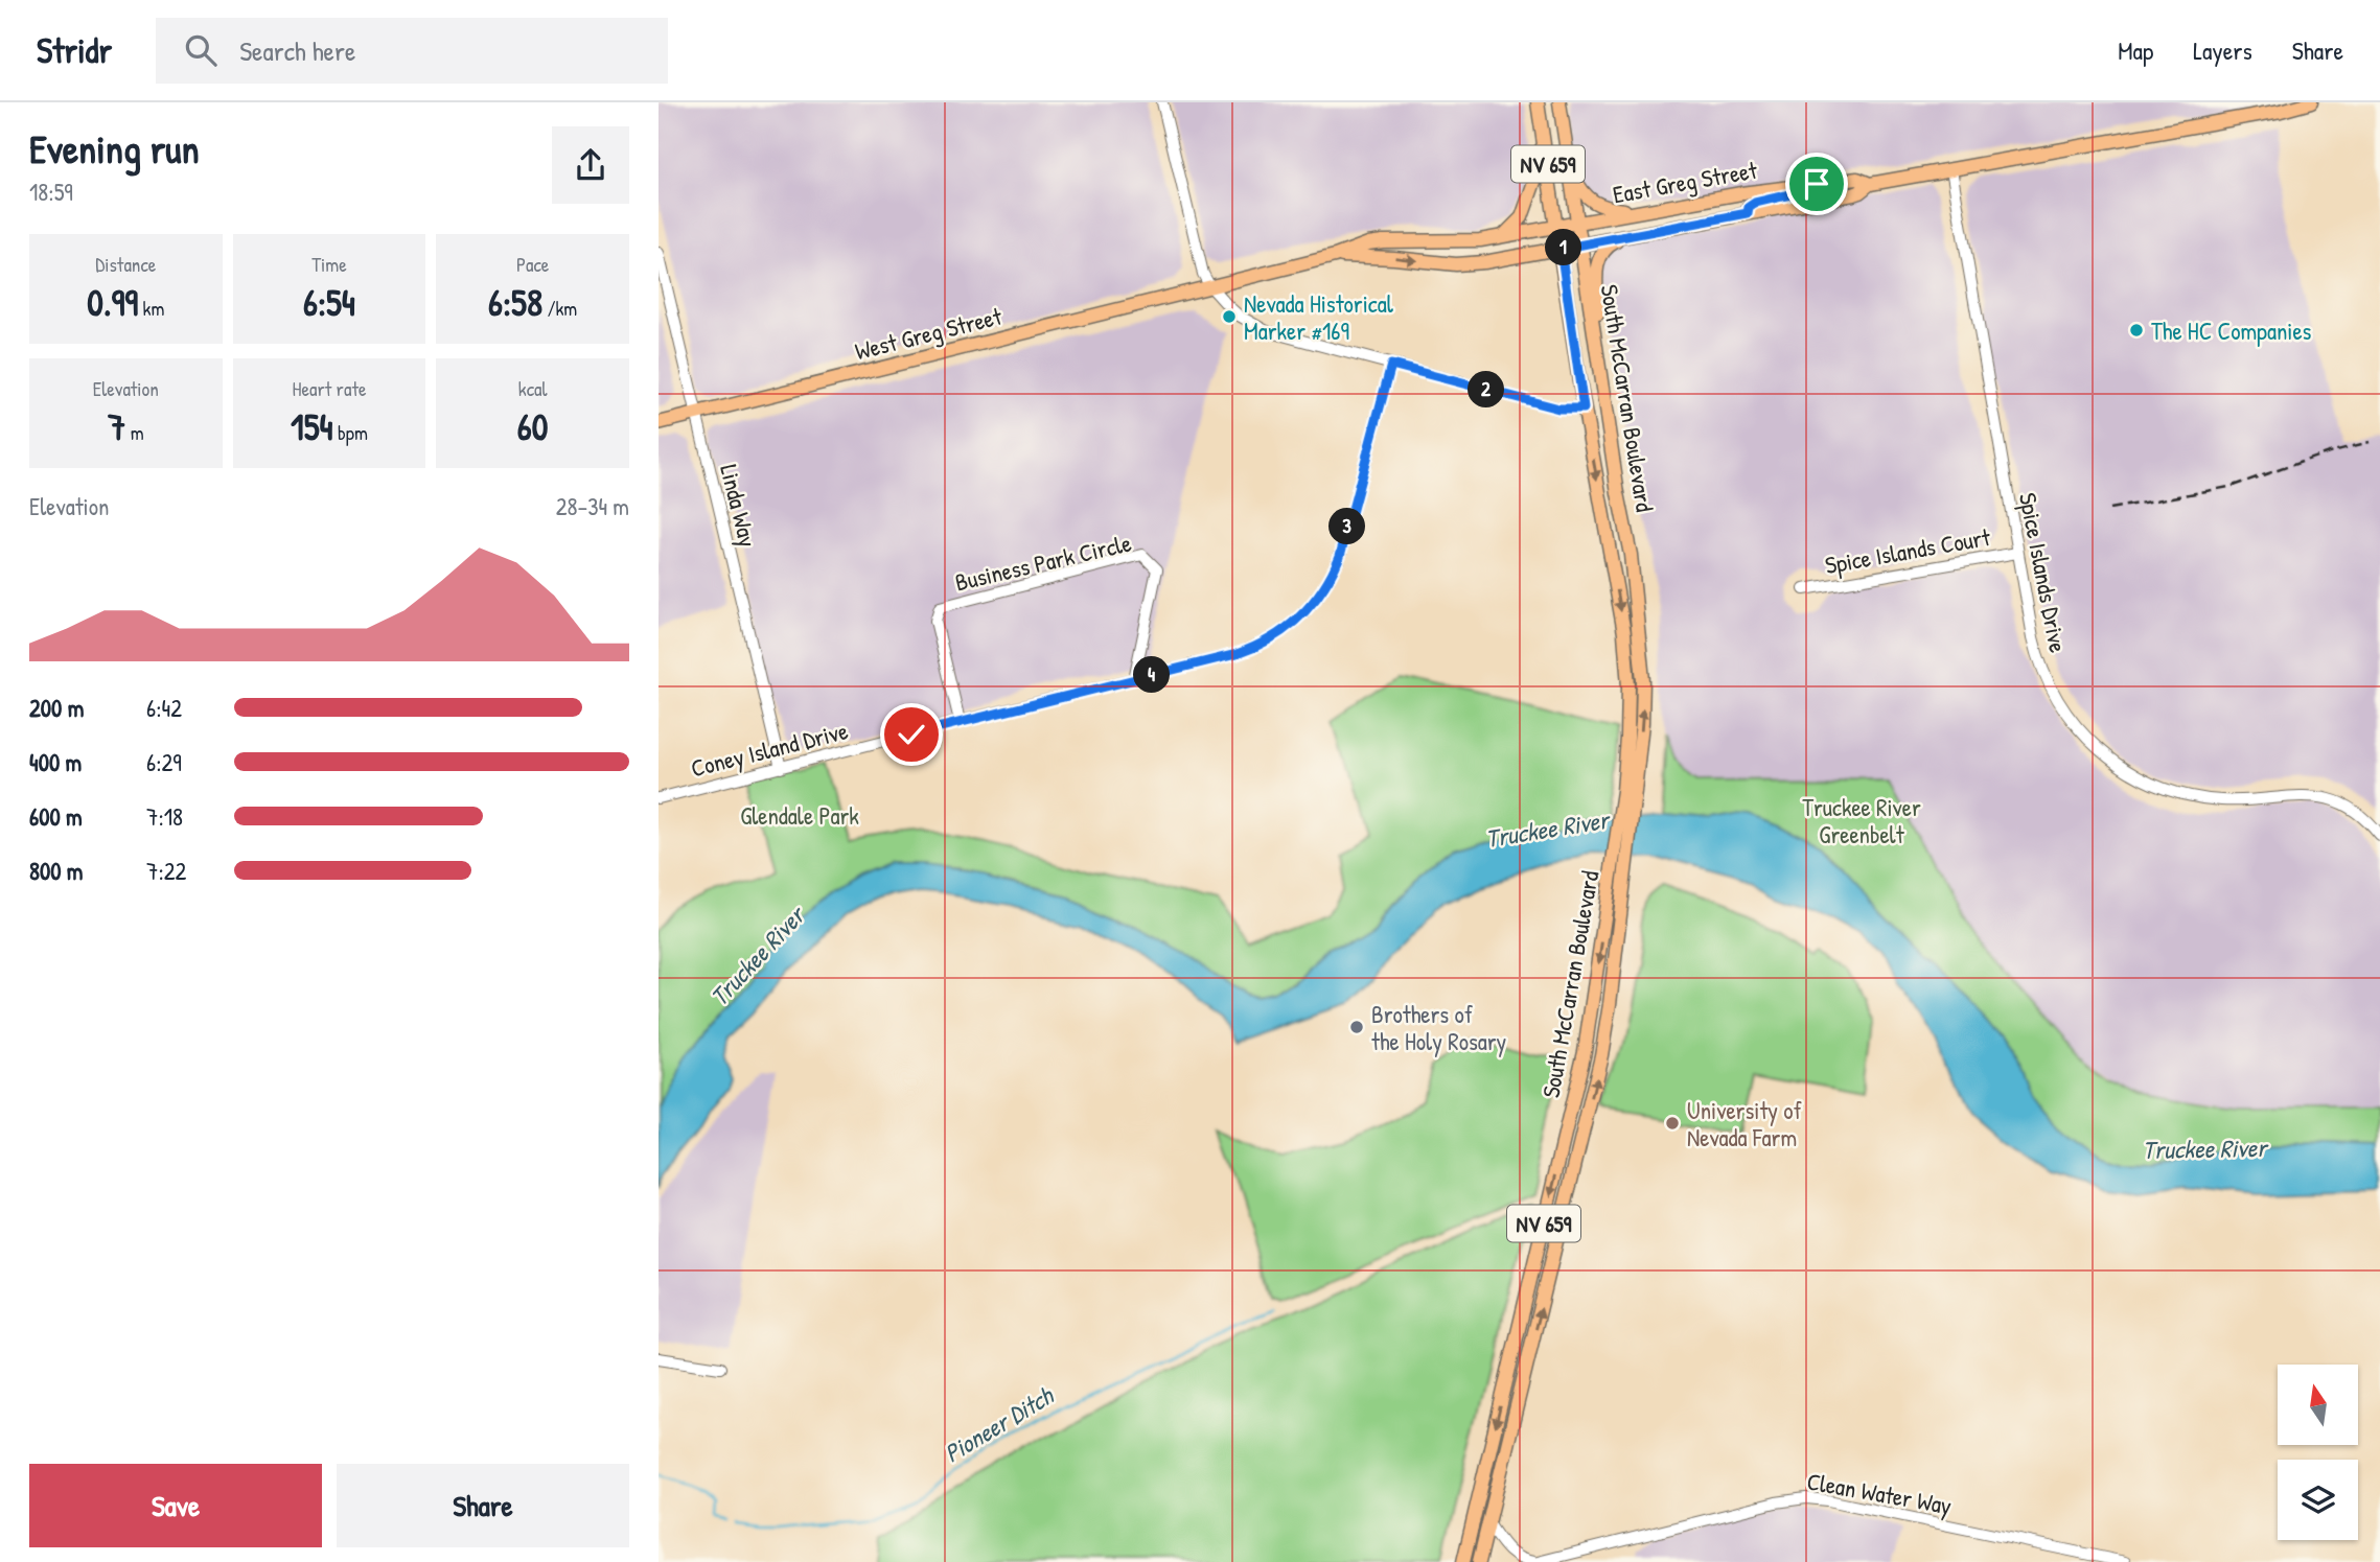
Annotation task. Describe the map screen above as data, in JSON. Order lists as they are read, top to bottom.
{
  "streets": {
    "main road": [
      "NV 659",
      "East Greg Street",
      "West Greg Street",
      "South McCarran Boulevard"
    ],
    "street": [
      "Linda Way",
      "Spice Islands Court",
      "Business Park Circle",
      "Spice Islands Drive",
      "Coney Island Drive",
      "Clean Water Way"
    ]
  },
  "crossings": [
    ["East Greg Street", "West Greg Street"],
    ["East Greg Street", "South McCarran Boulevard"],
    ["East Greg Street", "Spice Islands Drive"],
    ["West Greg Street", "Linda Way"],
    ["South McCarran Boulevard", "Clean Water Way"],
    ["Linda Way", "Coney Island Drive"],
    ["Spice Islands Court", "Spice Islands Drive"],
    ["Business Park Circle", "Coney Island Drive"]
  ],
  "water": ["Truckee River", "Pioneer Ditch"],
  "parks": ["Truckee River Greenbelt", "Glendale Park"],
  "places": [
    "Nevada Historical Marker #169",
    "The HC Companies",
    "Brothers of the Holy Rosary",
    "University of Nevada Farm"
  ],
  "north": "top",
  "page": {
    "header": "Stridr",
    "search": "Search here",
    "nav": ["Map", "Layers", "Share"],
    "heading": ["Evening run", "18:59"],
    "stats": [
      ["Distance", "0.99 km"],
      ["Time", "6:54"],
      ["Pace", "6:58 /km"],
      ["Elevation", "7 m"],
      ["Heart rate", "154 bpm"],
      ["kcal", "60"]
    ],
    "pins": [
      "1",
      "2",
      "3",
      "4"
    ],
    "chart": ["Elevation", "28–34 m"],
    "list": [
      {
        "name": "200 m",
        "note": "6:42"
      },
      {
        "name": "400 m",
        "note": "6:29"
      },
      {
        "name": "600 m",
        "note": "7:18"
      },
      {
        "name": "800 m",
        "note": "7:22"
      }
    ],
    "buttons": ["Save", "Share"]
  }
}
